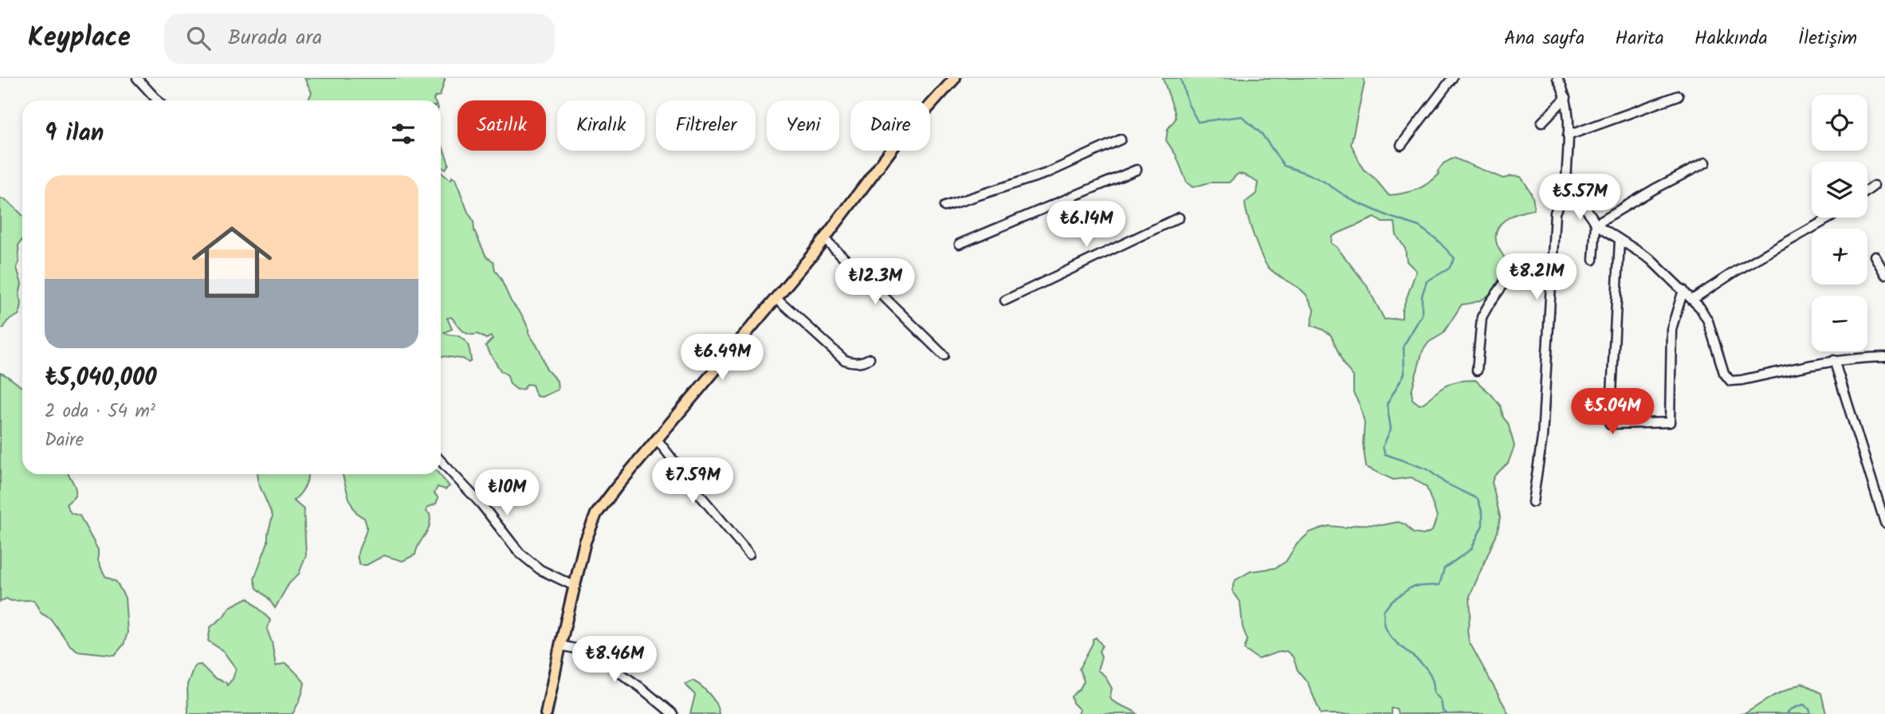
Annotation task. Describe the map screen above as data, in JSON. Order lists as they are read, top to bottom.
{
  "page": {
    "header": "Keyplace",
    "search": "Burada ara",
    "nav": [
      "Ana sayfa",
      "Harita",
      "Hakkında",
      "İletişim"
    ],
    "map_buttons": ["+", "−"],
    "chip": [
      "Satılık",
      "Kiralık",
      "Filtreler",
      "Yeni",
      "Daire"
    ],
    "heading": "9 ilan",
    "list": [
      {
        "name": "₺5,040,000",
        "note": "2 oda · 54 m² · Daire"
      }
    ],
    "price": [
      "₺5.57M",
      "₺6.14M",
      "₺8.21M",
      "₺12.3M",
      "₺6.49M",
      "₺5.04M",
      "₺7.59M",
      "₺10M",
      "₺8.46M"
    ]
  }
}
